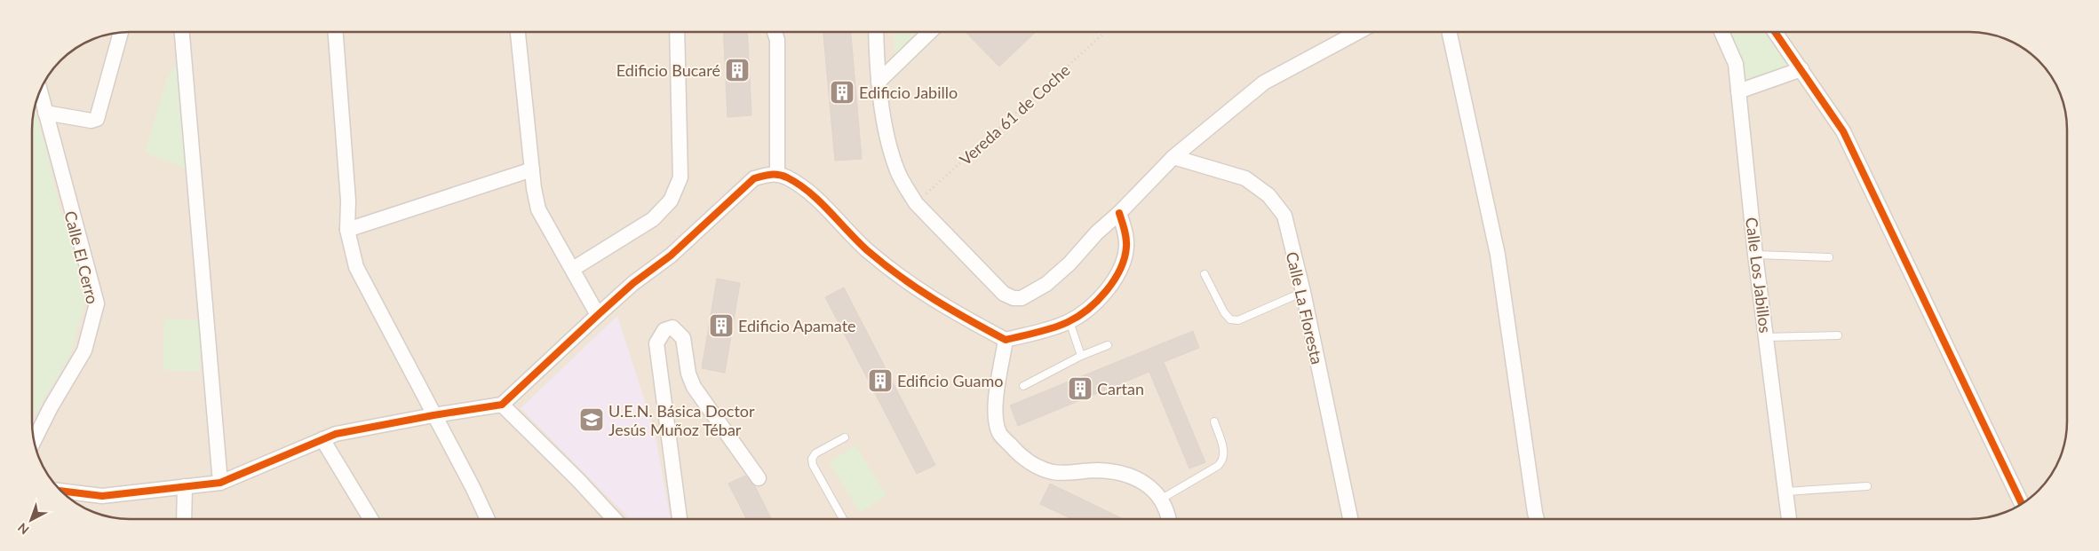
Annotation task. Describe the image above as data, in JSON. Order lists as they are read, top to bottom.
{
  "streets": {
    "street": ["Calle El Cerro", "Calle Los Jabillos", "Calle La Floresta"],
    "path": ["Vereda 61 de Coche"]
  },
  "places": {
    "building": [
      "Edificio Bucaré",
      "Edificio Jabillo",
      "Edificio Apamate",
      "Edificio Guamo",
      "Cartan"
    ],
    "school or university": ["U.E.N. Básica Doctor Jesús Muñoz Tébar"]
  },
  "north": "bottom left"
}
